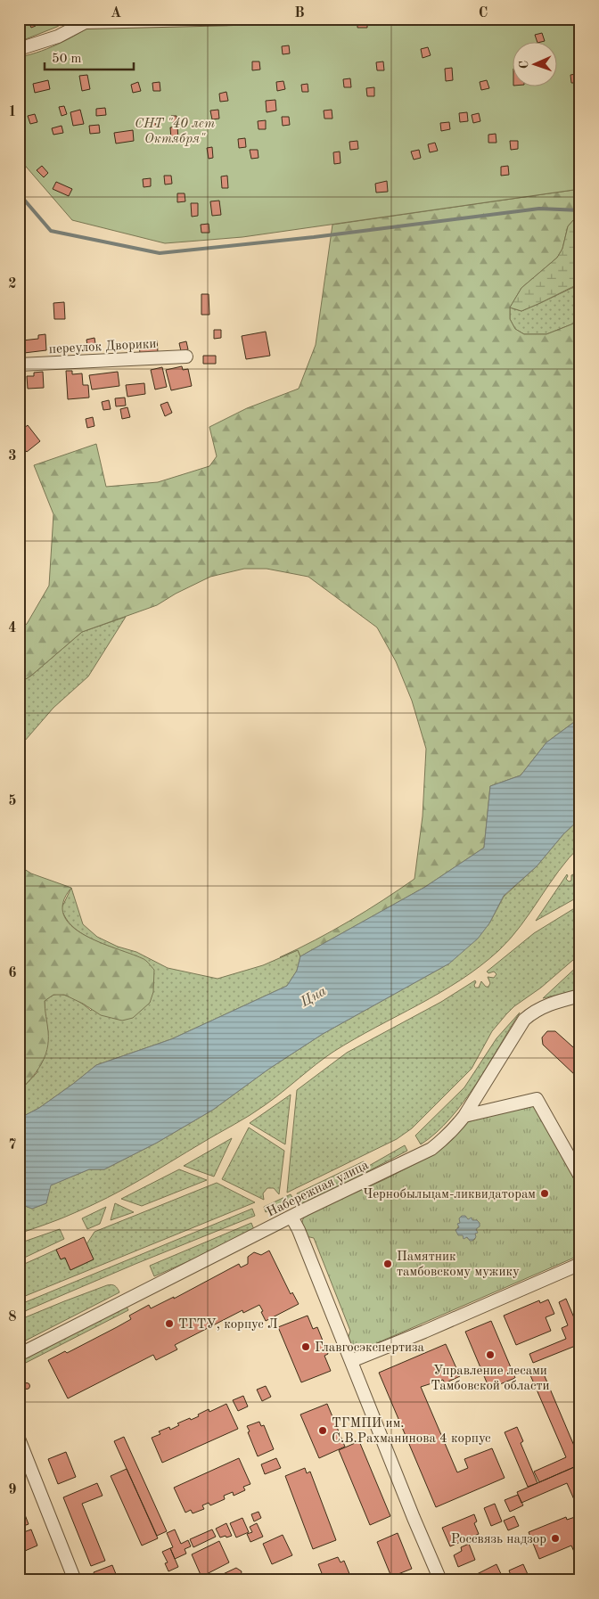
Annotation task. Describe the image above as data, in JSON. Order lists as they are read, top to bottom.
{
  "streets": {
    "street": ["переулок Дворики", "Набережная улица"]
  },
  "water": ["Цна"],
  "parks": ["СНТ \"40 лет Октября\""],
  "places": [
    "Чернобыльцам-ликвидаторам",
    "Памятник тамбовскому мужику",
    "ТГТУ, корпус Л",
    "Главгосэкспертиза",
    "Управление лесами Тамбовской области",
    "ТГМПИ им. С.В.Рахманинова 4 корпус",
    "Россвязь надзор"
  ],
  "scale_bar": "50 m",
  "north": "left",
  "grid": {
    "columns": ["A", "B", "C"],
    "rows": [
      "1",
      "2",
      "3",
      "4",
      "5",
      "6",
      "7",
      "8",
      "9"
    ]
  }
}
